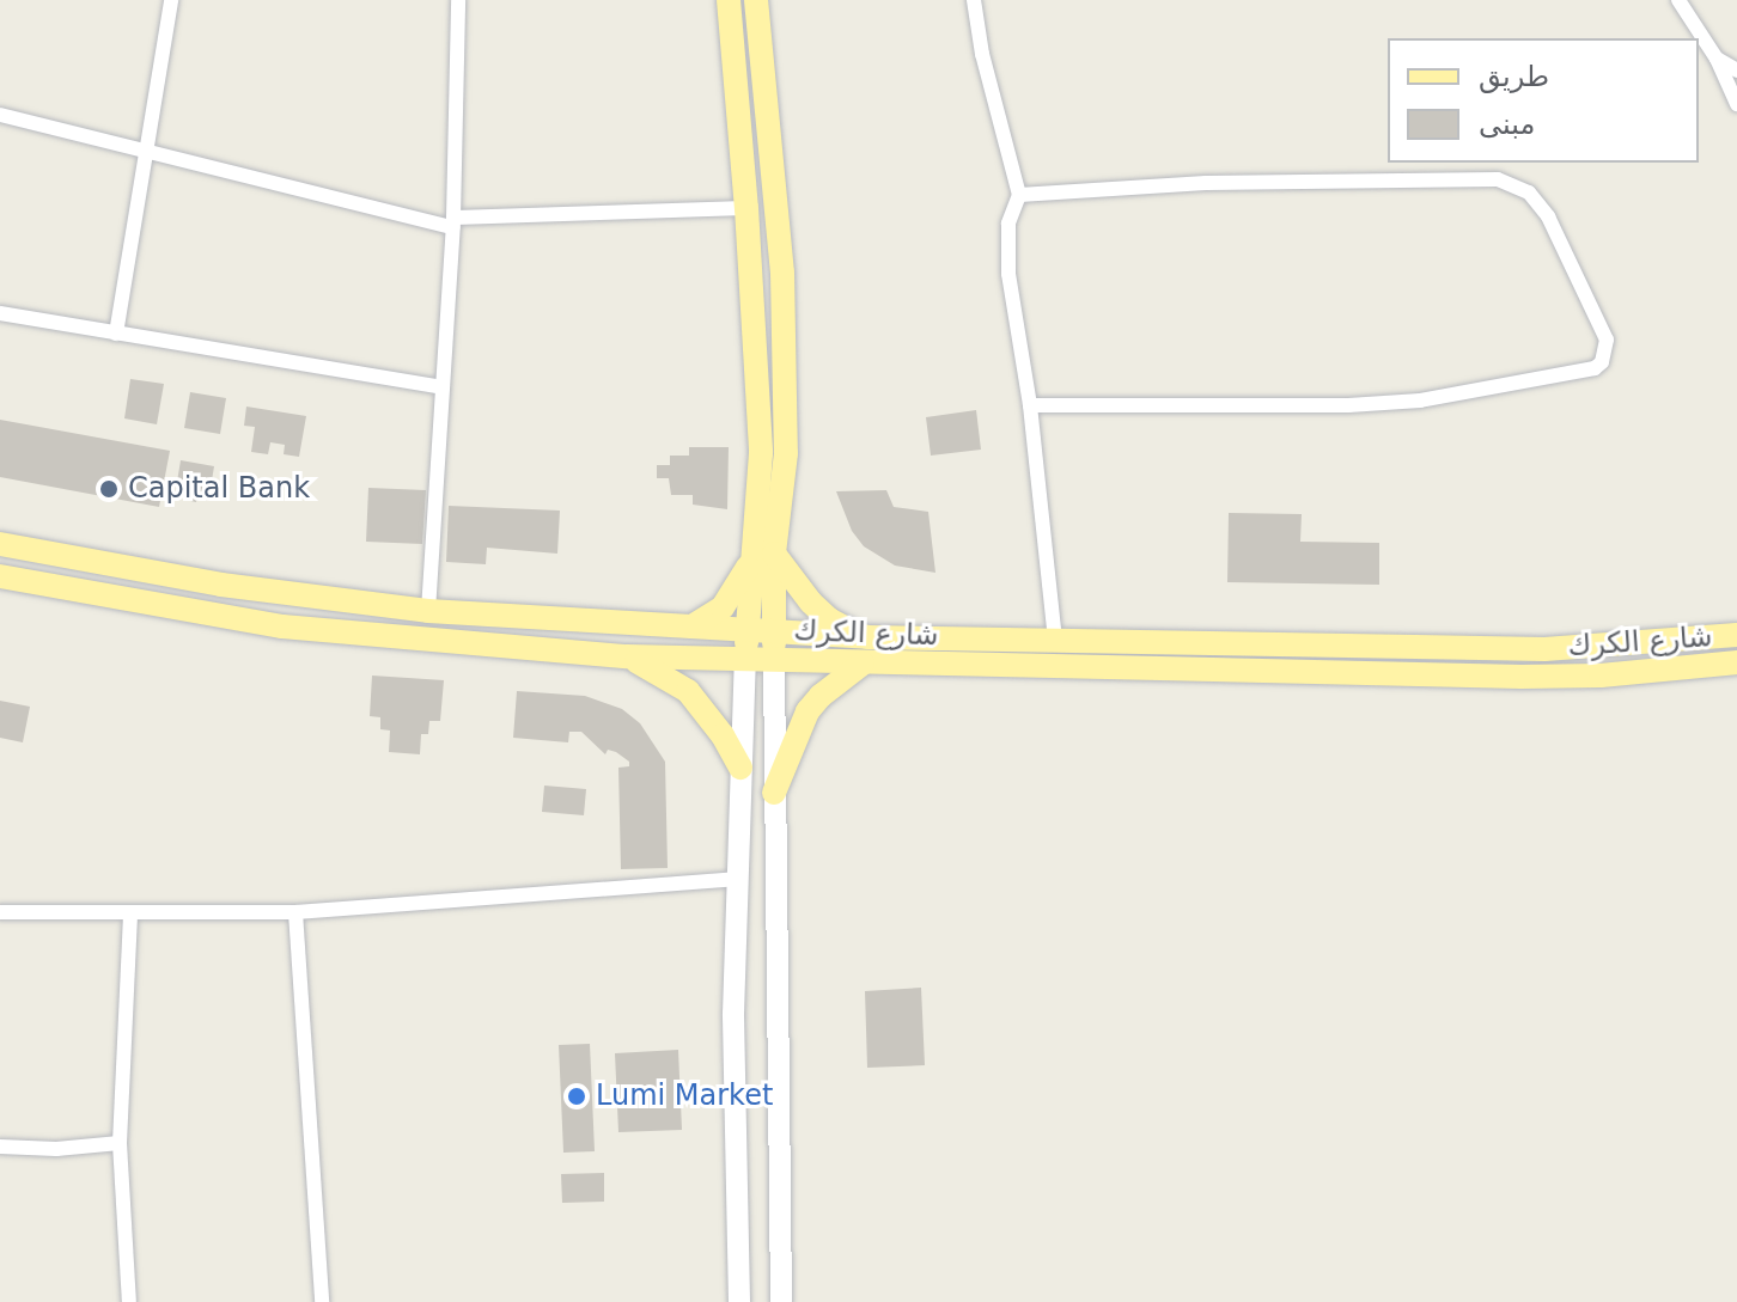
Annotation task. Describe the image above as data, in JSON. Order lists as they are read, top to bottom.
{
  "streets": {
    "main road": ["شارع الكرك"]
  },
  "places": ["Capital Bank", "Lumi Market"],
  "legend": ["طريق", "مبنى"]
}
